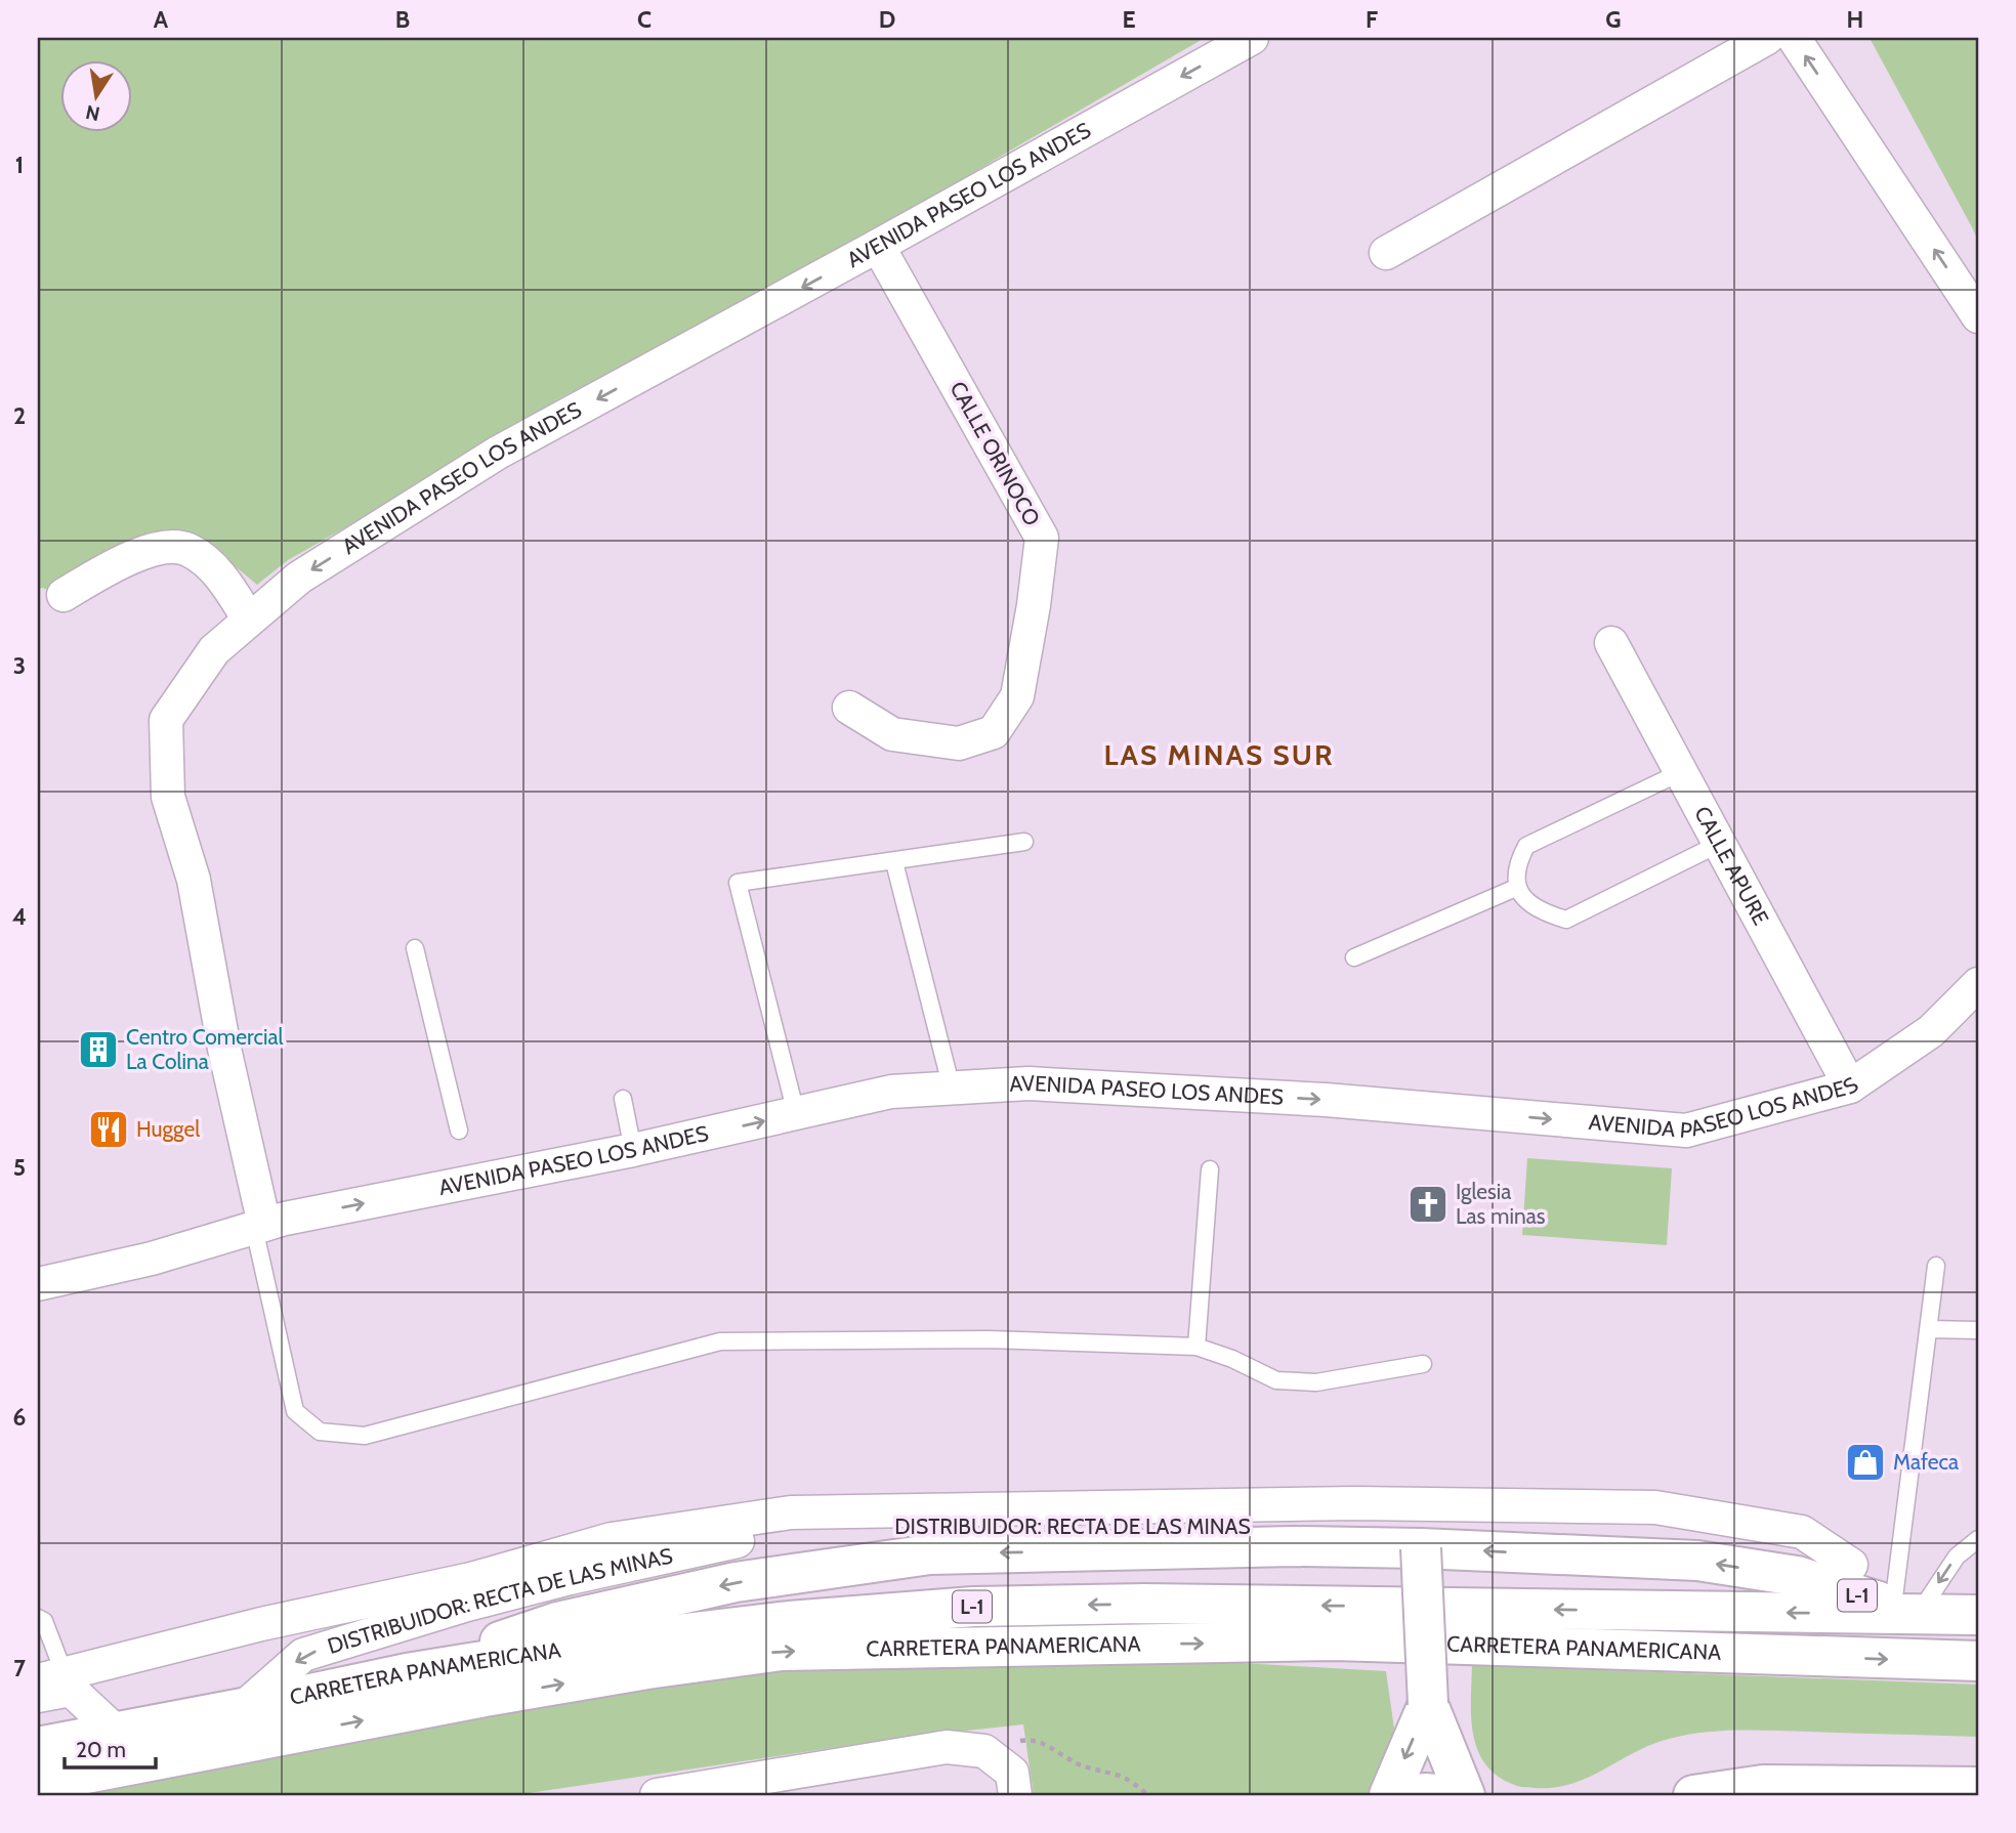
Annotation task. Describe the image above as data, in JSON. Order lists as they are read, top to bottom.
{
  "streets": {
    "main road": ["L-1", "CARRETERA PANAMERICANA"],
    "street": [
      "AVENIDA PASEO LOS ANDES",
      "CALLE ORINOCO",
      "CALLE APURE",
      "DISTRIBUIDOR: RECTA DE LAS MINAS"
    ]
  },
  "crossings": [
    ["AVENIDA PASEO LOS ANDES", "CALLE ORINOCO"],
    ["AVENIDA PASEO LOS ANDES", "CALLE APURE"],
    ["DISTRIBUIDOR: RECTA DE LAS MINAS", "L-1"],
    ["DISTRIBUIDOR: RECTA DE LAS MINAS", "CARRETERA PANAMERICANA"],
    ["L-1", "CARRETERA PANAMERICANA"]
  ],
  "districts": ["LAS MINAS SUR"],
  "places": {
    "building": ["Centro Comercial La Colina"],
    "restaurant": ["Huggel"],
    "church": ["Iglesia Las minas"],
    "shop": ["Mafeca"]
  },
  "scale_bar": "20 m",
  "north": "bottom",
  "grid": {
    "columns": [
      "A",
      "B",
      "C",
      "D",
      "E",
      "F",
      "G",
      "H"
    ],
    "rows": [
      "1",
      "2",
      "3",
      "4",
      "5",
      "6",
      "7"
    ]
  }
}
